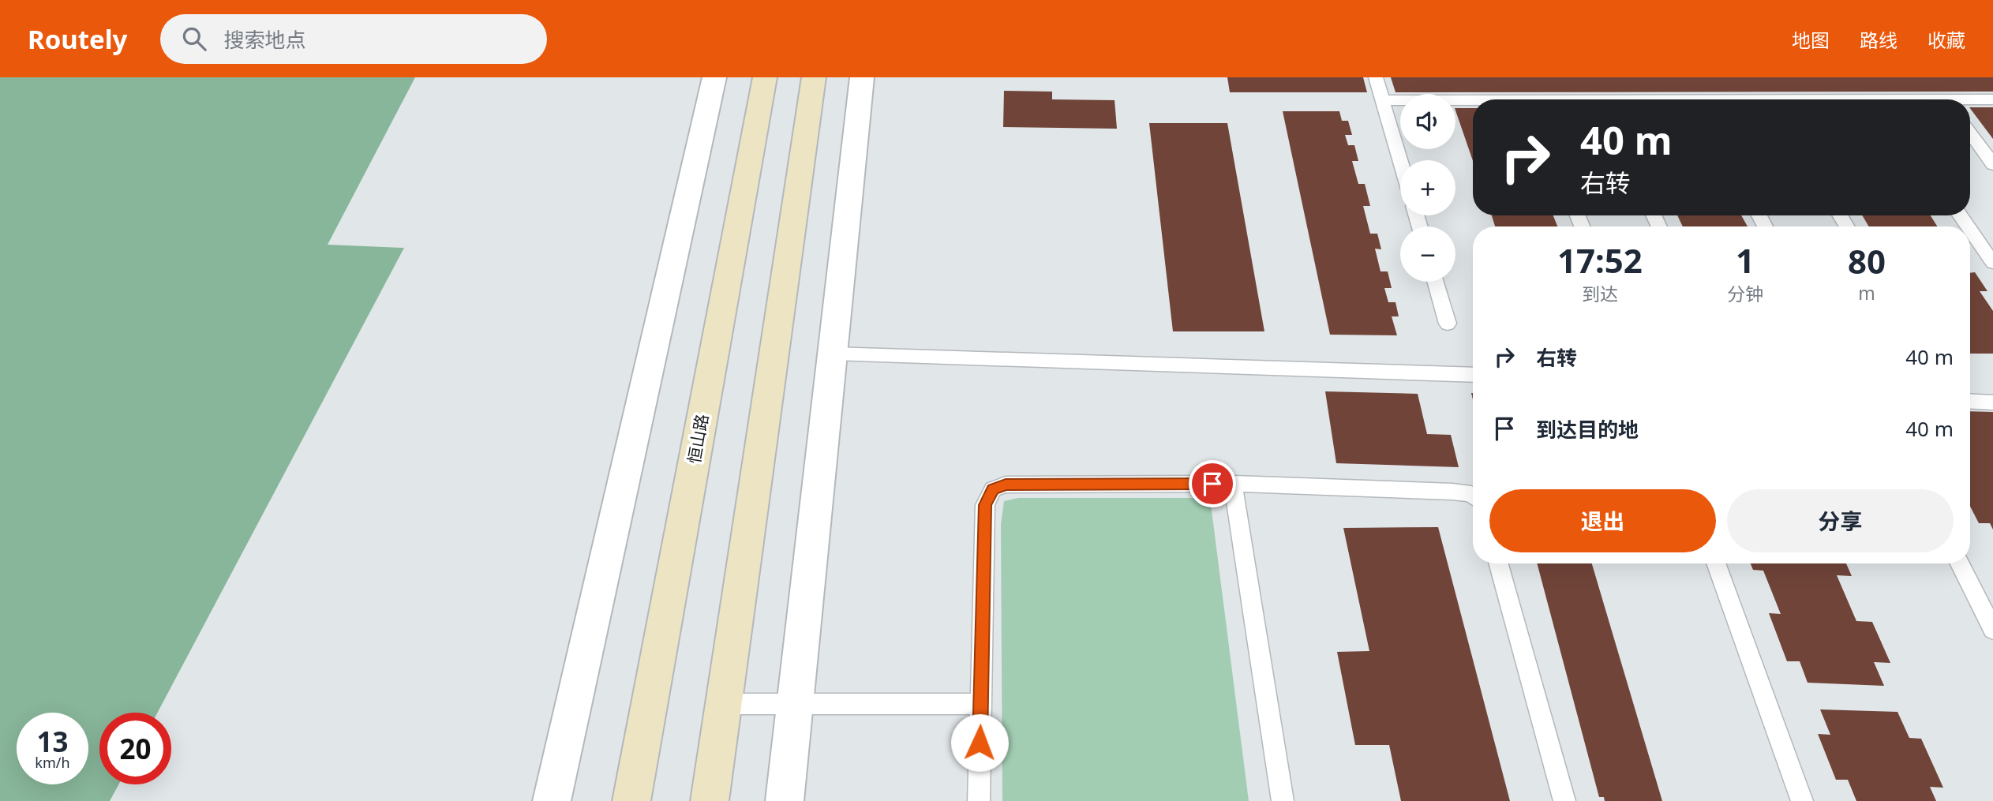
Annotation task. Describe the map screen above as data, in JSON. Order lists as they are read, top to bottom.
{
  "streets": {
    "main road": ["恒山路"]
  },
  "page": {
    "header": "Routely",
    "search": "搜索地点",
    "nav": ["地图", "路线", "收藏"],
    "map_buttons": ["+", "−"],
    "turn": ["40 m", "右转"],
    "eta": [
      "17:52",
      "到达",
      "1",
      "分钟",
      "80",
      "m"
    ],
    "list": [
      {
        "name": "右转",
        "value": "40 m"
      },
      {
        "name": "到达目的地",
        "value": "40 m"
      }
    ],
    "buttons": ["退出", "分享"],
    "speed": "13 km/h",
    "limit": "20"
  }
}
